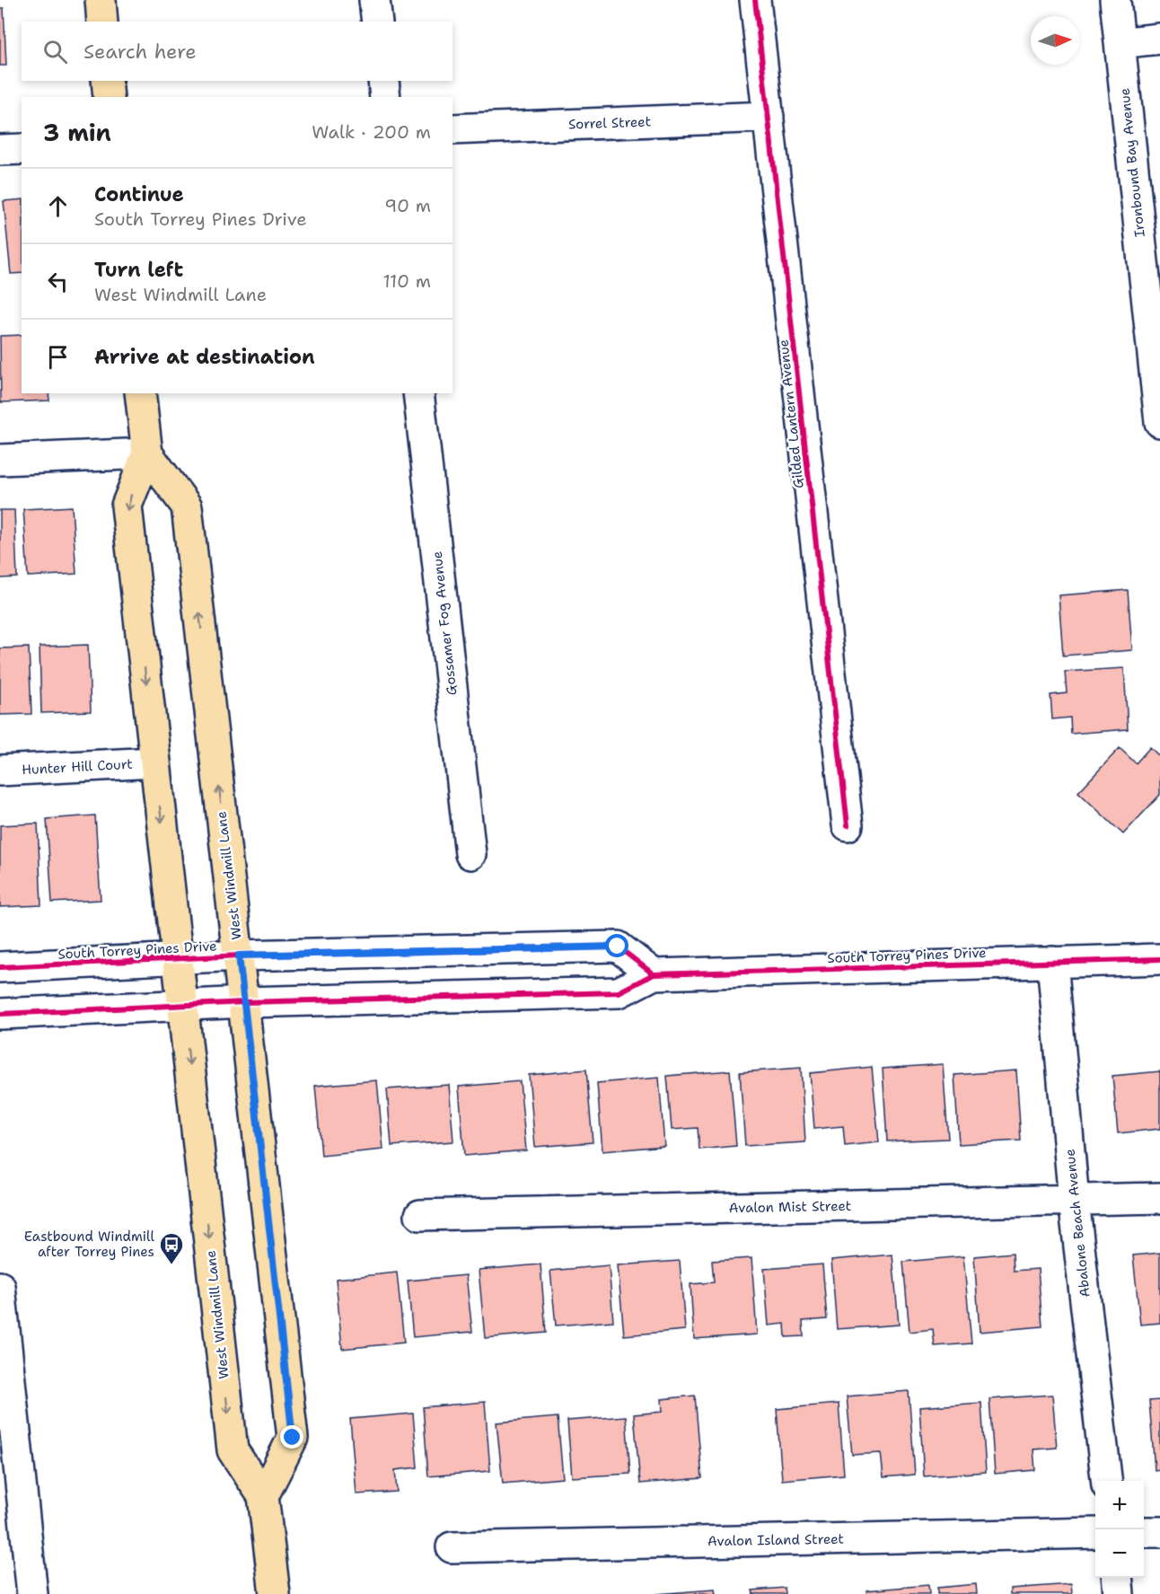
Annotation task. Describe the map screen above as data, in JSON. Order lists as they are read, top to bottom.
{
  "streets": {
    "main road": ["West Windmill Lane"],
    "street": [
      "Sorrel Street",
      "Ironbound Bay Avenue",
      "Gilded Lantern Avenue",
      "Gossamer Fog Avenue",
      "Hunter Hill Court",
      "South Torrey Pines Drive",
      "Avalon Mist Street",
      "Abalone Beach Avenue",
      "Avalon Island Street"
    ]
  },
  "crossings": [
    ["Sorrel Street", "Gilded Lantern Avenue"],
    ["Hunter Hill Court", "West Windmill Lane"],
    ["West Windmill Lane", "South Torrey Pines Drive"],
    ["South Torrey Pines Drive", "Abalone Beach Avenue"],
    ["Avalon Mist Street", "Abalone Beach Avenue"]
  ],
  "places": {
    "bus stop": ["Eastbound Windmill after Torrey Pines"]
  },
  "north": "right",
  "page": {
    "search": "Search here",
    "heading": ["3 min", "Walk · 200 m"],
    "list": [
      ["Continue", "South Torrey Pines Drive", "90 m"],
      ["Turn left", "West Windmill Lane", "110 m"],
      "Arrive at destination"
    ],
    "map_buttons": ["+", "−"]
  }
}
